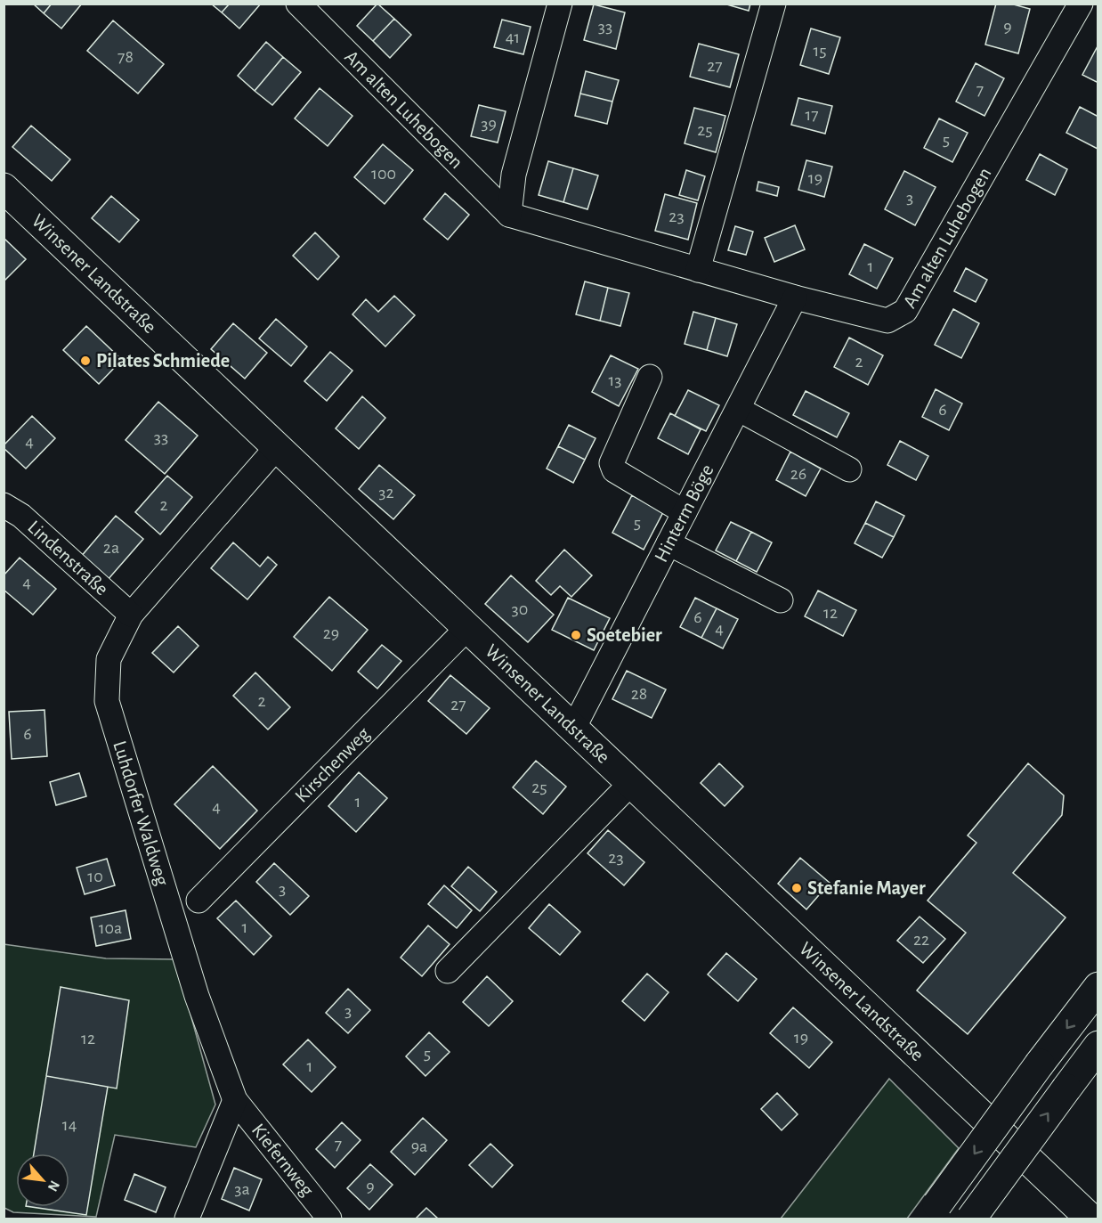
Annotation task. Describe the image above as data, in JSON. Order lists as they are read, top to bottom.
{
  "streets": {
    "main road": ["Winsener Landstraße"],
    "street": [
      "Am alten Luhebogen",
      "Hinterm Böge",
      "Lindenstraße",
      "Kirschenweg",
      "Luhdorfer Waldweg",
      "Kiefernweg"
    ]
  },
  "crossings": [
    ["Am alten Luhebogen", "Hinterm Böge"],
    ["Winsener Landstraße", "Hinterm Böge"],
    ["Winsener Landstraße", "Kirschenweg"],
    ["Winsener Landstraße", "Luhdorfer Waldweg"],
    ["Lindenstraße", "Luhdorfer Waldweg"],
    ["Luhdorfer Waldweg", "Kiefernweg"]
  ],
  "places": ["Pilates Schmiede", "Soetebier", "Stefanie Mayer"],
  "house_numbers": [
    "33",
    "9",
    "41",
    "15",
    "78",
    "27",
    "7",
    "17",
    "39",
    "25",
    "5",
    "100",
    "19",
    "3",
    "23",
    "1",
    "2",
    "13",
    "6",
    "33",
    "4",
    "26",
    "32",
    "2",
    "5",
    "2a",
    "4",
    "30",
    "12",
    "6",
    "4",
    "29",
    "28",
    "2",
    "27",
    "6",
    "25",
    "1",
    "4",
    "23",
    "10",
    "3",
    "1",
    "10a",
    "22",
    "3",
    "19",
    "12",
    "5",
    "1",
    "14",
    "7",
    "9a",
    "9",
    "3a"
  ],
  "north": "bottom right"
}
